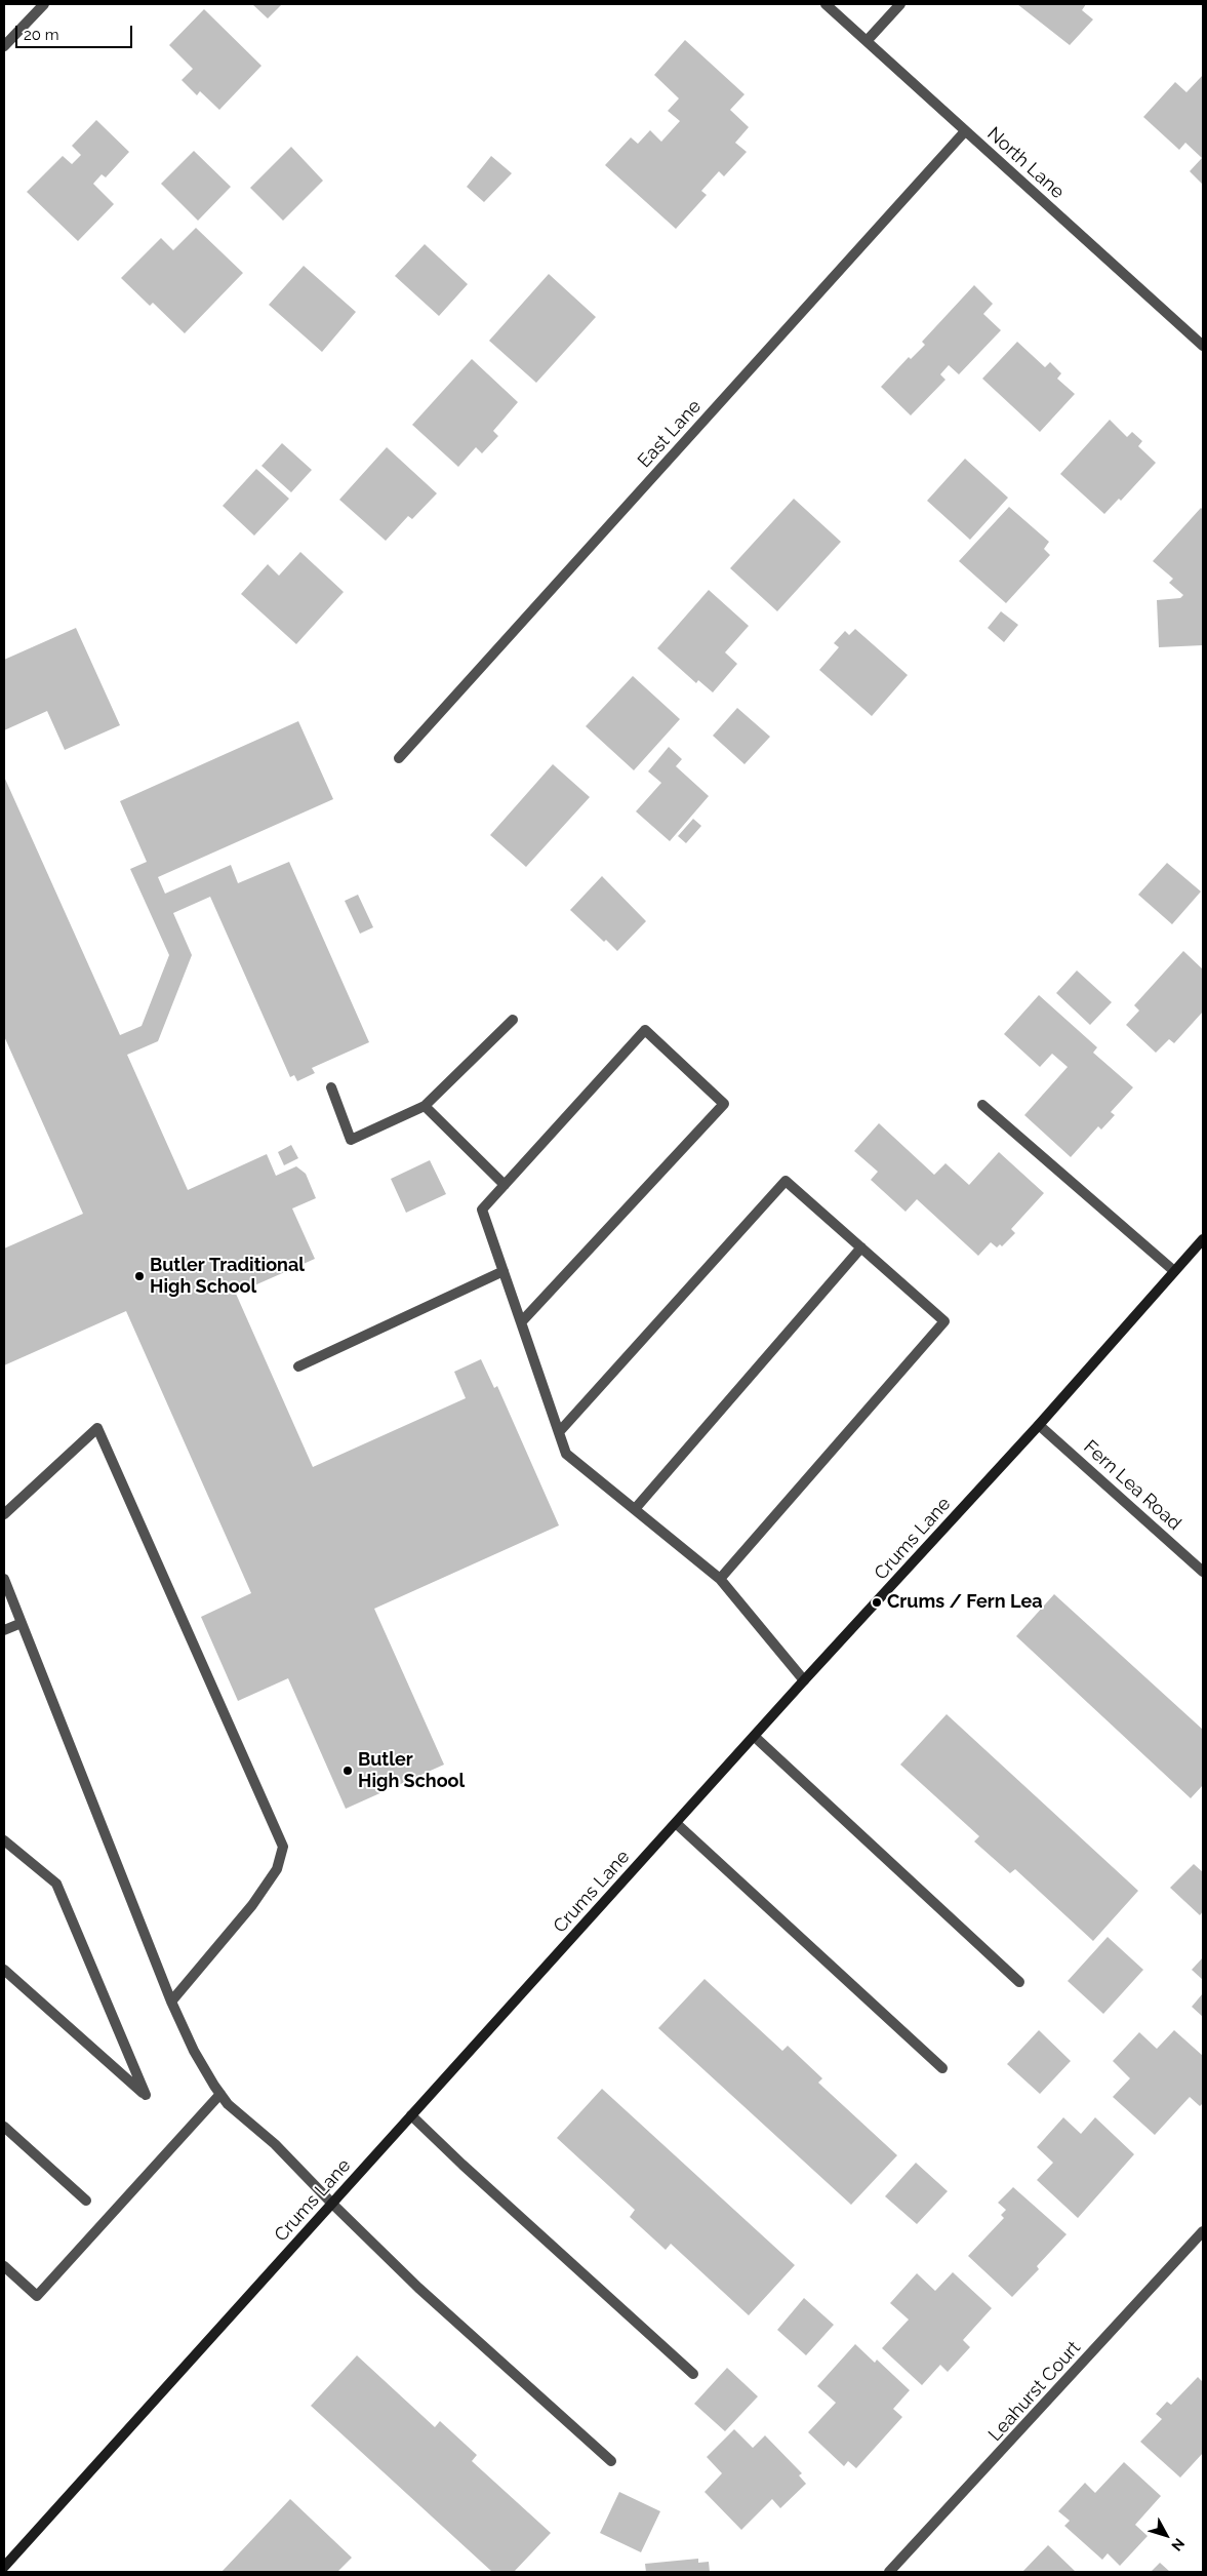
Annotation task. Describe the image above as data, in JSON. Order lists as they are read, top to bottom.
{
  "streets": {
    "main road": ["Crums Lane"],
    "street": [
      "North Lane",
      "East Lane",
      "Fern Lea Road",
      "Leahurst Court"
    ]
  },
  "crossings": [
    ["North Lane", "East Lane"],
    ["Fern Lea Road", "Crums Lane"]
  ],
  "places": ["Butler Traditional High School", "Crums / Fern Lea", "Butler High School"],
  "scale_bar": "20 m",
  "north": "bottom right"
}
